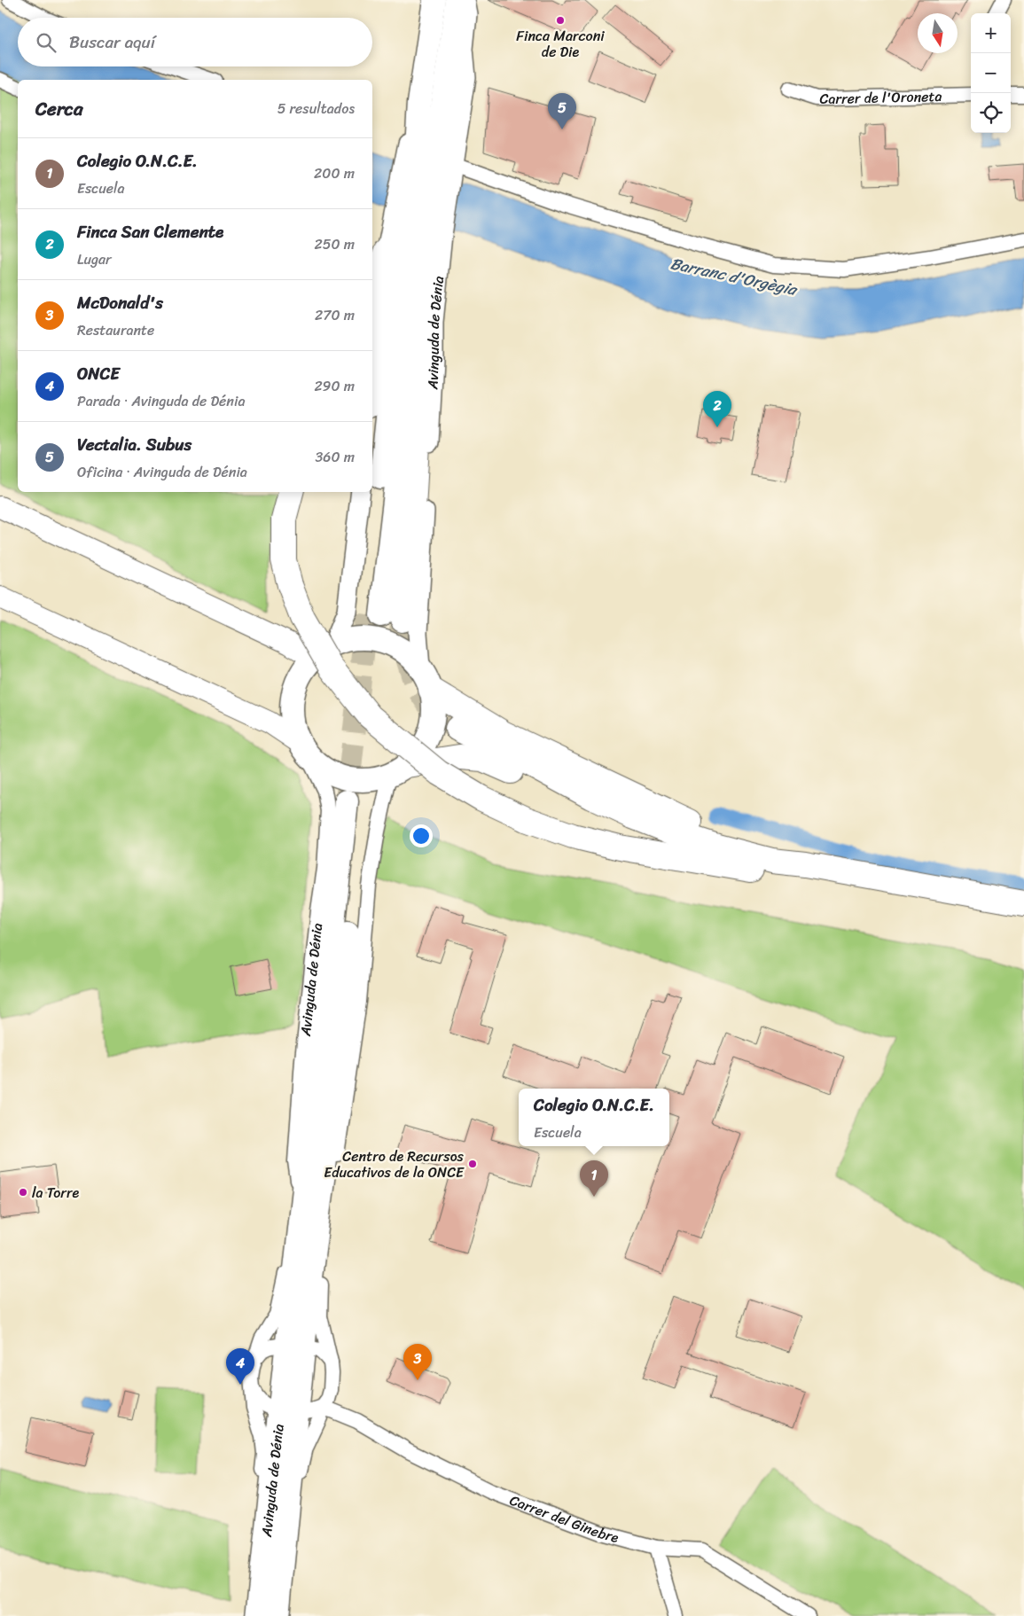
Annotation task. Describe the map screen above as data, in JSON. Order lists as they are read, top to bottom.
{
  "streets": {
    "main road": ["Avinguda de Dénia"],
    "street": ["Carrer de l'Oroneta", "Carrer del Ginebre"]
  },
  "crossings": [
    ["Avinguda de Dénia", "Carrer del Ginebre"]
  ],
  "water": ["Barranc d'Orgègia"],
  "places": ["Finca Marconi de Die", "Centro de Recursos Educativos de la ONCE", "la Torre"],
  "north": "bottom",
  "page": {
    "map_buttons": ["+", "−"],
    "search": "Buscar aquí",
    "heading": ["Cerca", "5 resultados"],
    "pins": [
      "5",
      "2",
      "1",
      "3",
      "4"
    ],
    "list": [
      {
        "mark": "1",
        "name": "Colegio O.N.C.E.",
        "note": "Escuela",
        "value": "200 m"
      },
      {
        "mark": "2",
        "name": "Finca San Clemente",
        "note": "Lugar",
        "value": "250 m"
      },
      {
        "mark": "3",
        "name": "McDonald's",
        "note": "Restaurante",
        "value": "270 m"
      },
      {
        "mark": "4",
        "name": "ONCE",
        "note": "Parada · Avinguda de Dénia",
        "value": "290 m"
      },
      {
        "mark": "5",
        "name": "Vectalia. Subus",
        "note": "Oficina · Avinguda de Dénia",
        "value": "360 m"
      }
    ],
    "popup": ["Colegio O.N.C.E.", "Escuela"]
  }
}
